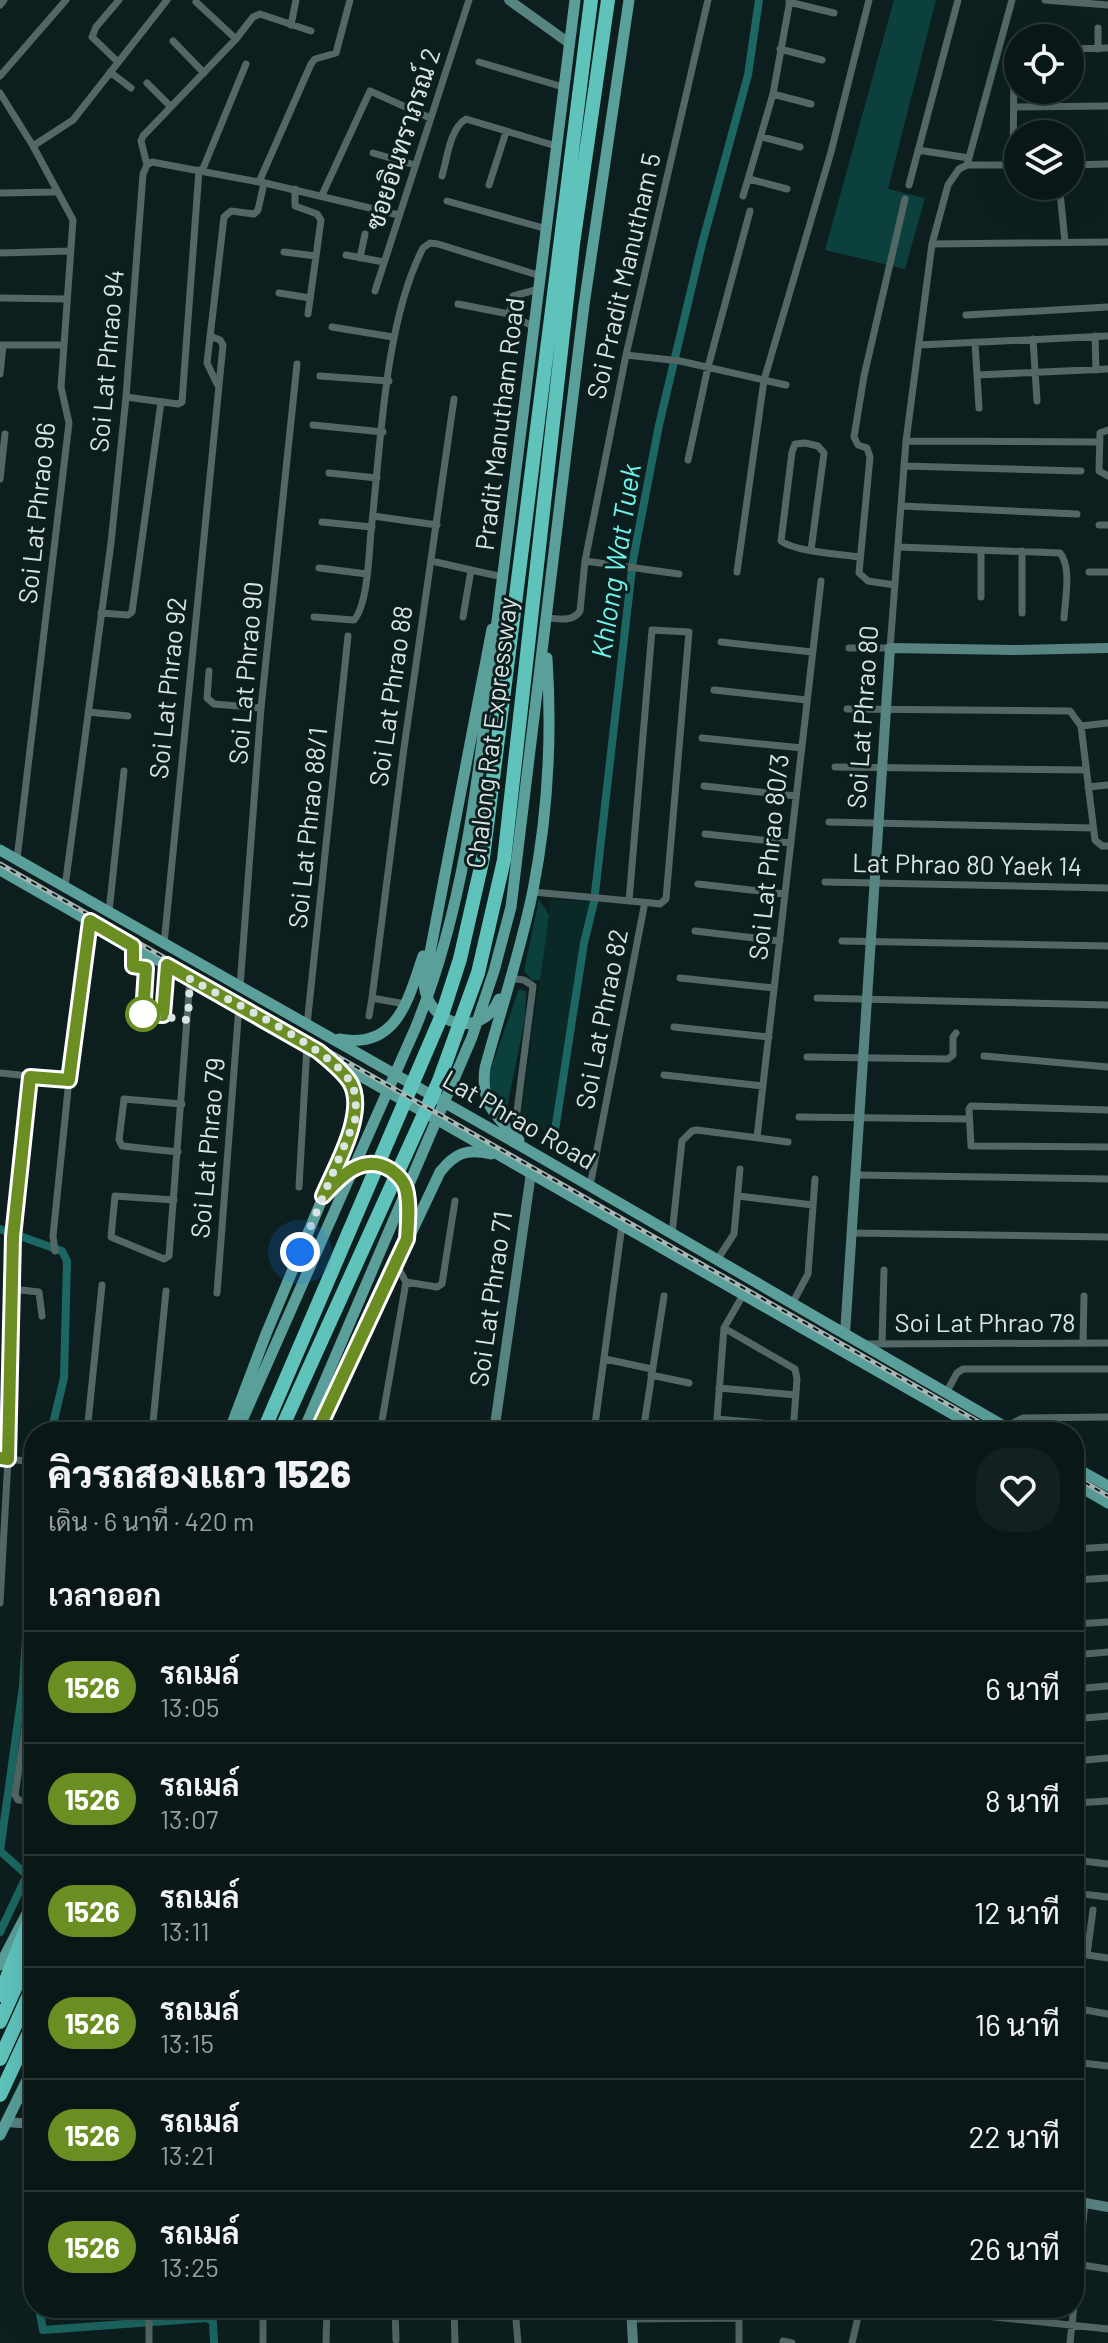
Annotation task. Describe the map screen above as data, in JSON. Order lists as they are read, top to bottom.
{
  "streets": {
    "highway": ["Chalong Rat Expressway"],
    "main road": ["Pradit Manutham Road", "Lat Phrao Road"],
    "street": [
      "ซอยอินทราภรณ์ 2",
      "Soi Pradit Manutham 5",
      "Soi Lat Phrao 94",
      "Soi Lat Phrao 96",
      "Soi Lat Phrao 90",
      "Soi Lat Phrao 92",
      "Soi Lat Phrao 88",
      "Soi Lat Phrao 80",
      "Soi Lat Phrao 88/1",
      "Soi Lat Phrao 80/3",
      "Lat Phrao 80 Yaek 14",
      "Soi Lat Phrao 82",
      "Soi Lat Phrao 79",
      "Soi Lat Phrao 71",
      "Soi Lat Phrao 78"
    ]
  },
  "crossings": [
    ["Soi Lat Phrao 94", "Lat Phrao Road"],
    ["Soi Lat Phrao 96", "Lat Phrao Road"],
    ["Soi Lat Phrao 90", "Lat Phrao Road"],
    ["Soi Lat Phrao 92", "Lat Phrao Road"],
    ["Soi Lat Phrao 80", "Lat Phrao 80 Yaek 14"],
    ["Soi Lat Phrao 80", "Lat Phrao Road"],
    ["Soi Lat Phrao 88/1", "Lat Phrao Road"],
    ["Soi Lat Phrao 82", "Lat Phrao Road"],
    ["Lat Phrao Road", "Soi Lat Phrao 79"],
    ["Lat Phrao Road", "Soi Lat Phrao 71"],
    ["Lat Phrao Road", "Soi Lat Phrao 78"]
  ],
  "water": ["Khlong Wat Tuek"],
  "lines": ["bus line 1526"],
  "page": {
    "heading": [
      ["คิวรถสองแถว 1526", "เดิน · 6 นาที · 420 m"],
      "เวลาออก"
    ],
    "list": [
      {
        "mark": "1526",
        "name": "รถเมล์",
        "note": "13:05",
        "value": "6 นาที"
      },
      {
        "mark": "1526",
        "name": "รถเมล์",
        "note": "13:07",
        "value": "8 นาที"
      },
      {
        "mark": "1526",
        "name": "รถเมล์",
        "note": "13:11",
        "value": "12 นาที"
      },
      {
        "mark": "1526",
        "name": "รถเมล์",
        "note": "13:15",
        "value": "16 นาที"
      },
      {
        "mark": "1526",
        "name": "รถเมล์",
        "note": "13:21",
        "value": "22 นาที"
      },
      {
        "mark": "1526",
        "name": "รถเมล์",
        "note": "13:25",
        "value": "26 นาที"
      }
    ]
  }
}
